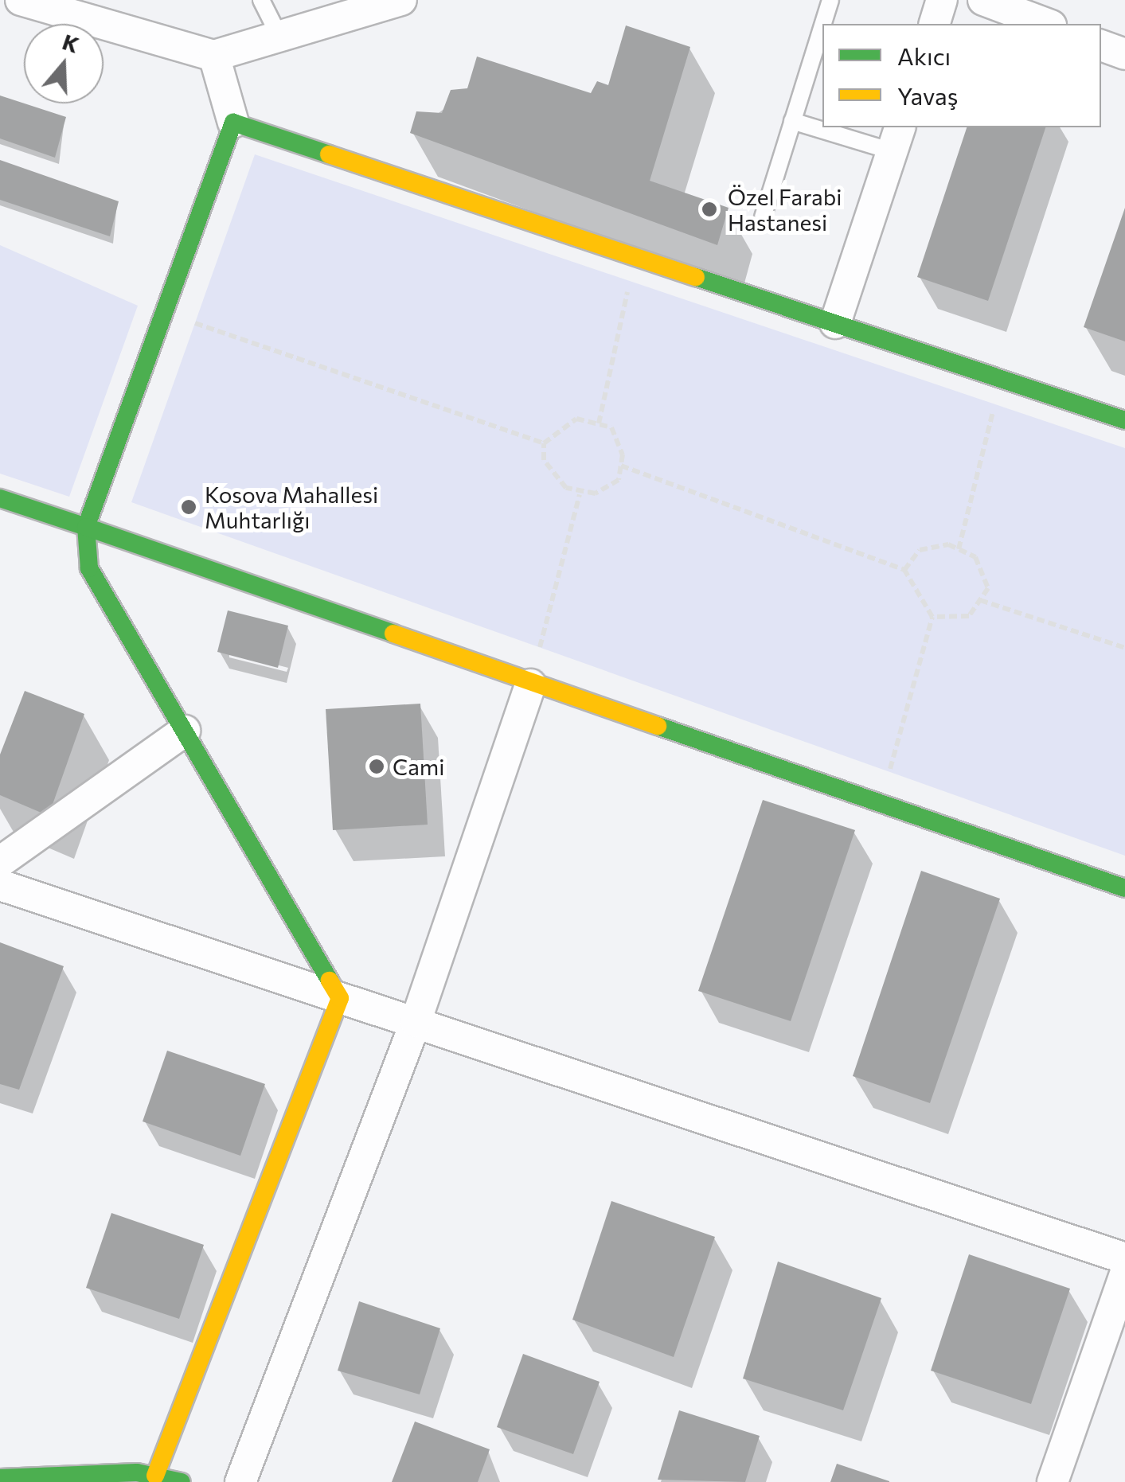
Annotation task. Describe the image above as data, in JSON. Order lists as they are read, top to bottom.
{
  "places": ["Özel Farabi Hastanesi", "Kosova Mahallesi Muhtarlığı", "Cami"],
  "legend": ["Akıcı", "Yavaş"],
  "north": "top"
}
